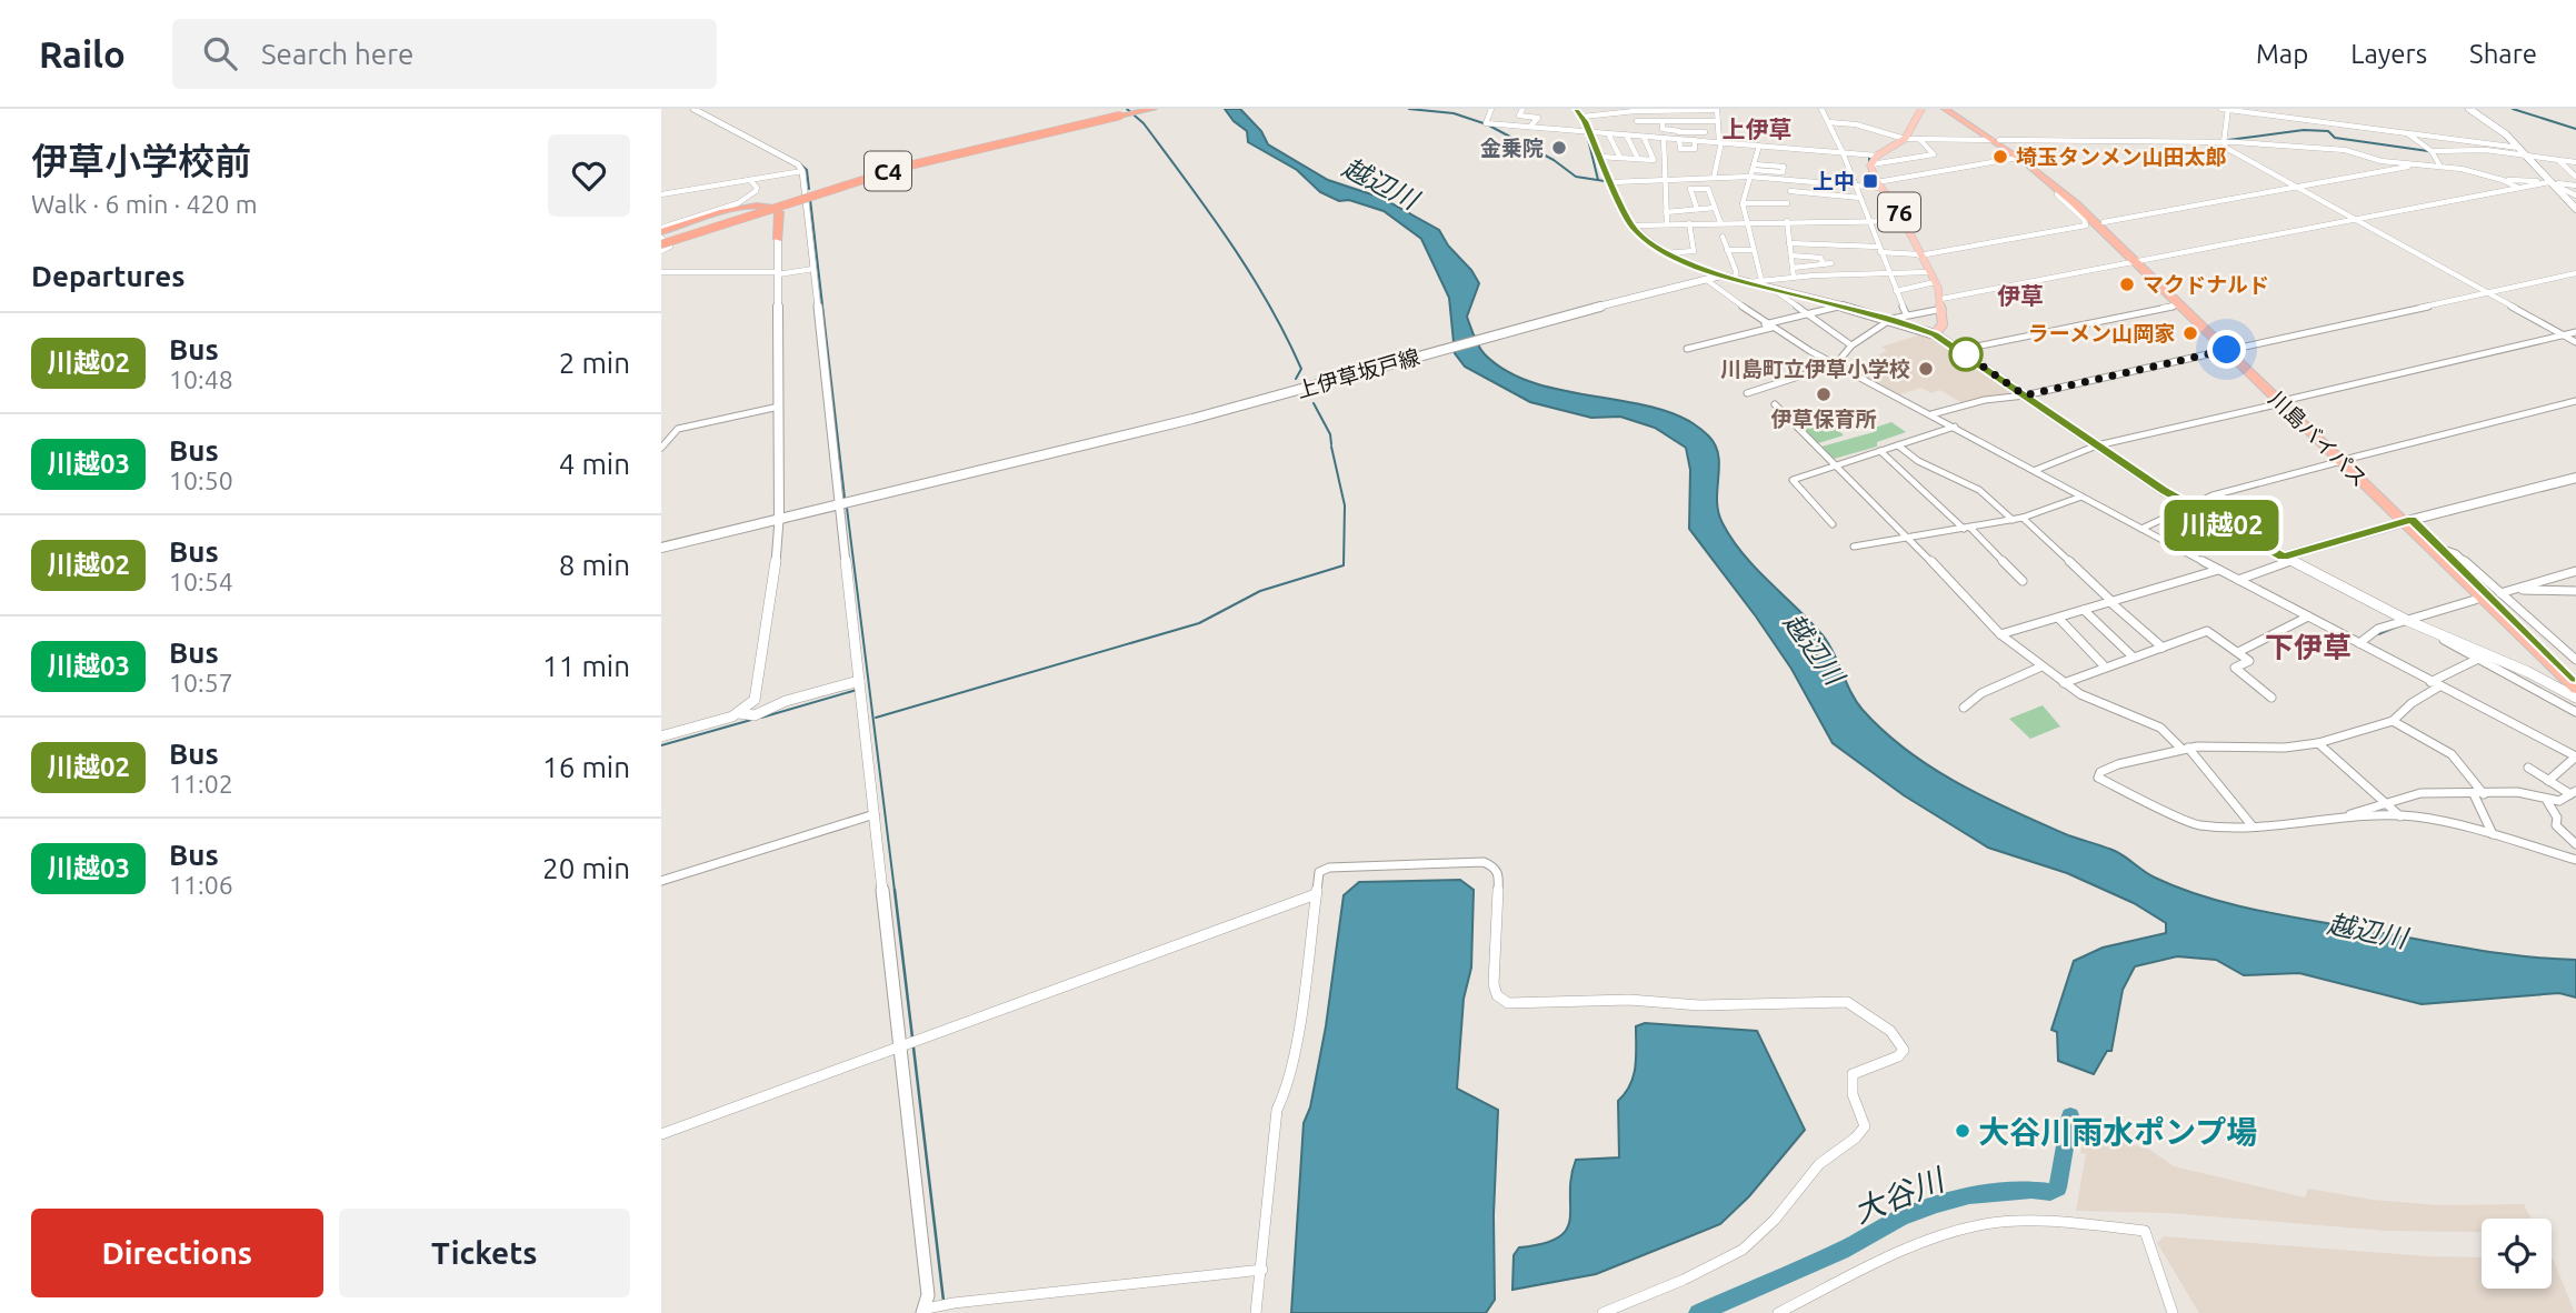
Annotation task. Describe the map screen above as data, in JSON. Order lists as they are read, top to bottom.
{
  "streets": {
    "highway": ["C4", "川島バイパス"],
    "main road": ["76", "上伊草坂戸線"]
  },
  "districts": ["上伊草", "伊草", "下伊草"],
  "water": ["越辺川", "大谷川"],
  "places": {
    "other": [
      "金乗院",
      "埼玉タンメン山田太郎",
      "マクドナルド",
      "ラーメン山岡家",
      "川島町立伊草小学校",
      "伊草保育所",
      "大谷川雨水ポンプ場"
    ],
    "transit": ["上中"]
  },
  "lines": ["bus line 川越02"],
  "page": {
    "header": "Railo",
    "search": "Search here",
    "nav": ["Map", "Layers", "Share"],
    "heading": [
      ["伊草小学校前", "Walk · 6 min · 420 m"],
      "Departures"
    ],
    "on_map": "川越02",
    "list": [
      {
        "mark": "川越02",
        "name": "Bus",
        "note": "10:48",
        "value": "2 min"
      },
      {
        "mark": "川越03",
        "name": "Bus",
        "note": "10:50",
        "value": "4 min"
      },
      {
        "mark": "川越02",
        "name": "Bus",
        "note": "10:54",
        "value": "8 min"
      },
      {
        "mark": "川越03",
        "name": "Bus",
        "note": "10:57",
        "value": "11 min"
      },
      {
        "mark": "川越02",
        "name": "Bus",
        "note": "11:02",
        "value": "16 min"
      },
      {
        "mark": "川越03",
        "name": "Bus",
        "note": "11:06",
        "value": "20 min"
      }
    ],
    "buttons": ["Directions", "Tickets"]
  }
}
